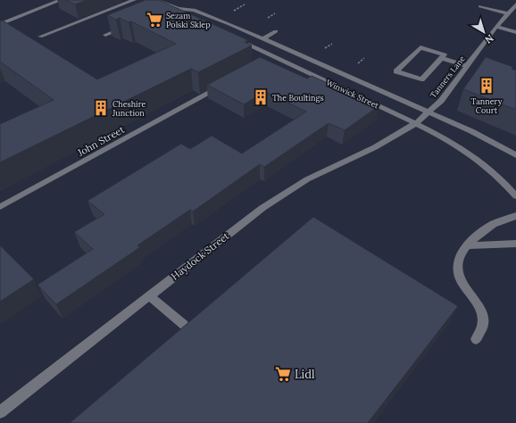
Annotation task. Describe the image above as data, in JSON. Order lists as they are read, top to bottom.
{
  "streets": {
    "street": [
      "Tanners Lane",
      "Winwick Street",
      "John Street",
      "Haydock Street"
    ]
  },
  "crossings": [
    ["Tanners Lane", "Winwick Street"],
    ["Tanners Lane", "Haydock Street"],
    ["Winwick Street", "Haydock Street"]
  ],
  "places": {
    "supermarket": ["Sezam Polski Sklep", "Lidl"],
    "building": ["Tannery Court", "The Boultings", "Cheshire Junction"]
  },
  "north": "bottom right"
}
